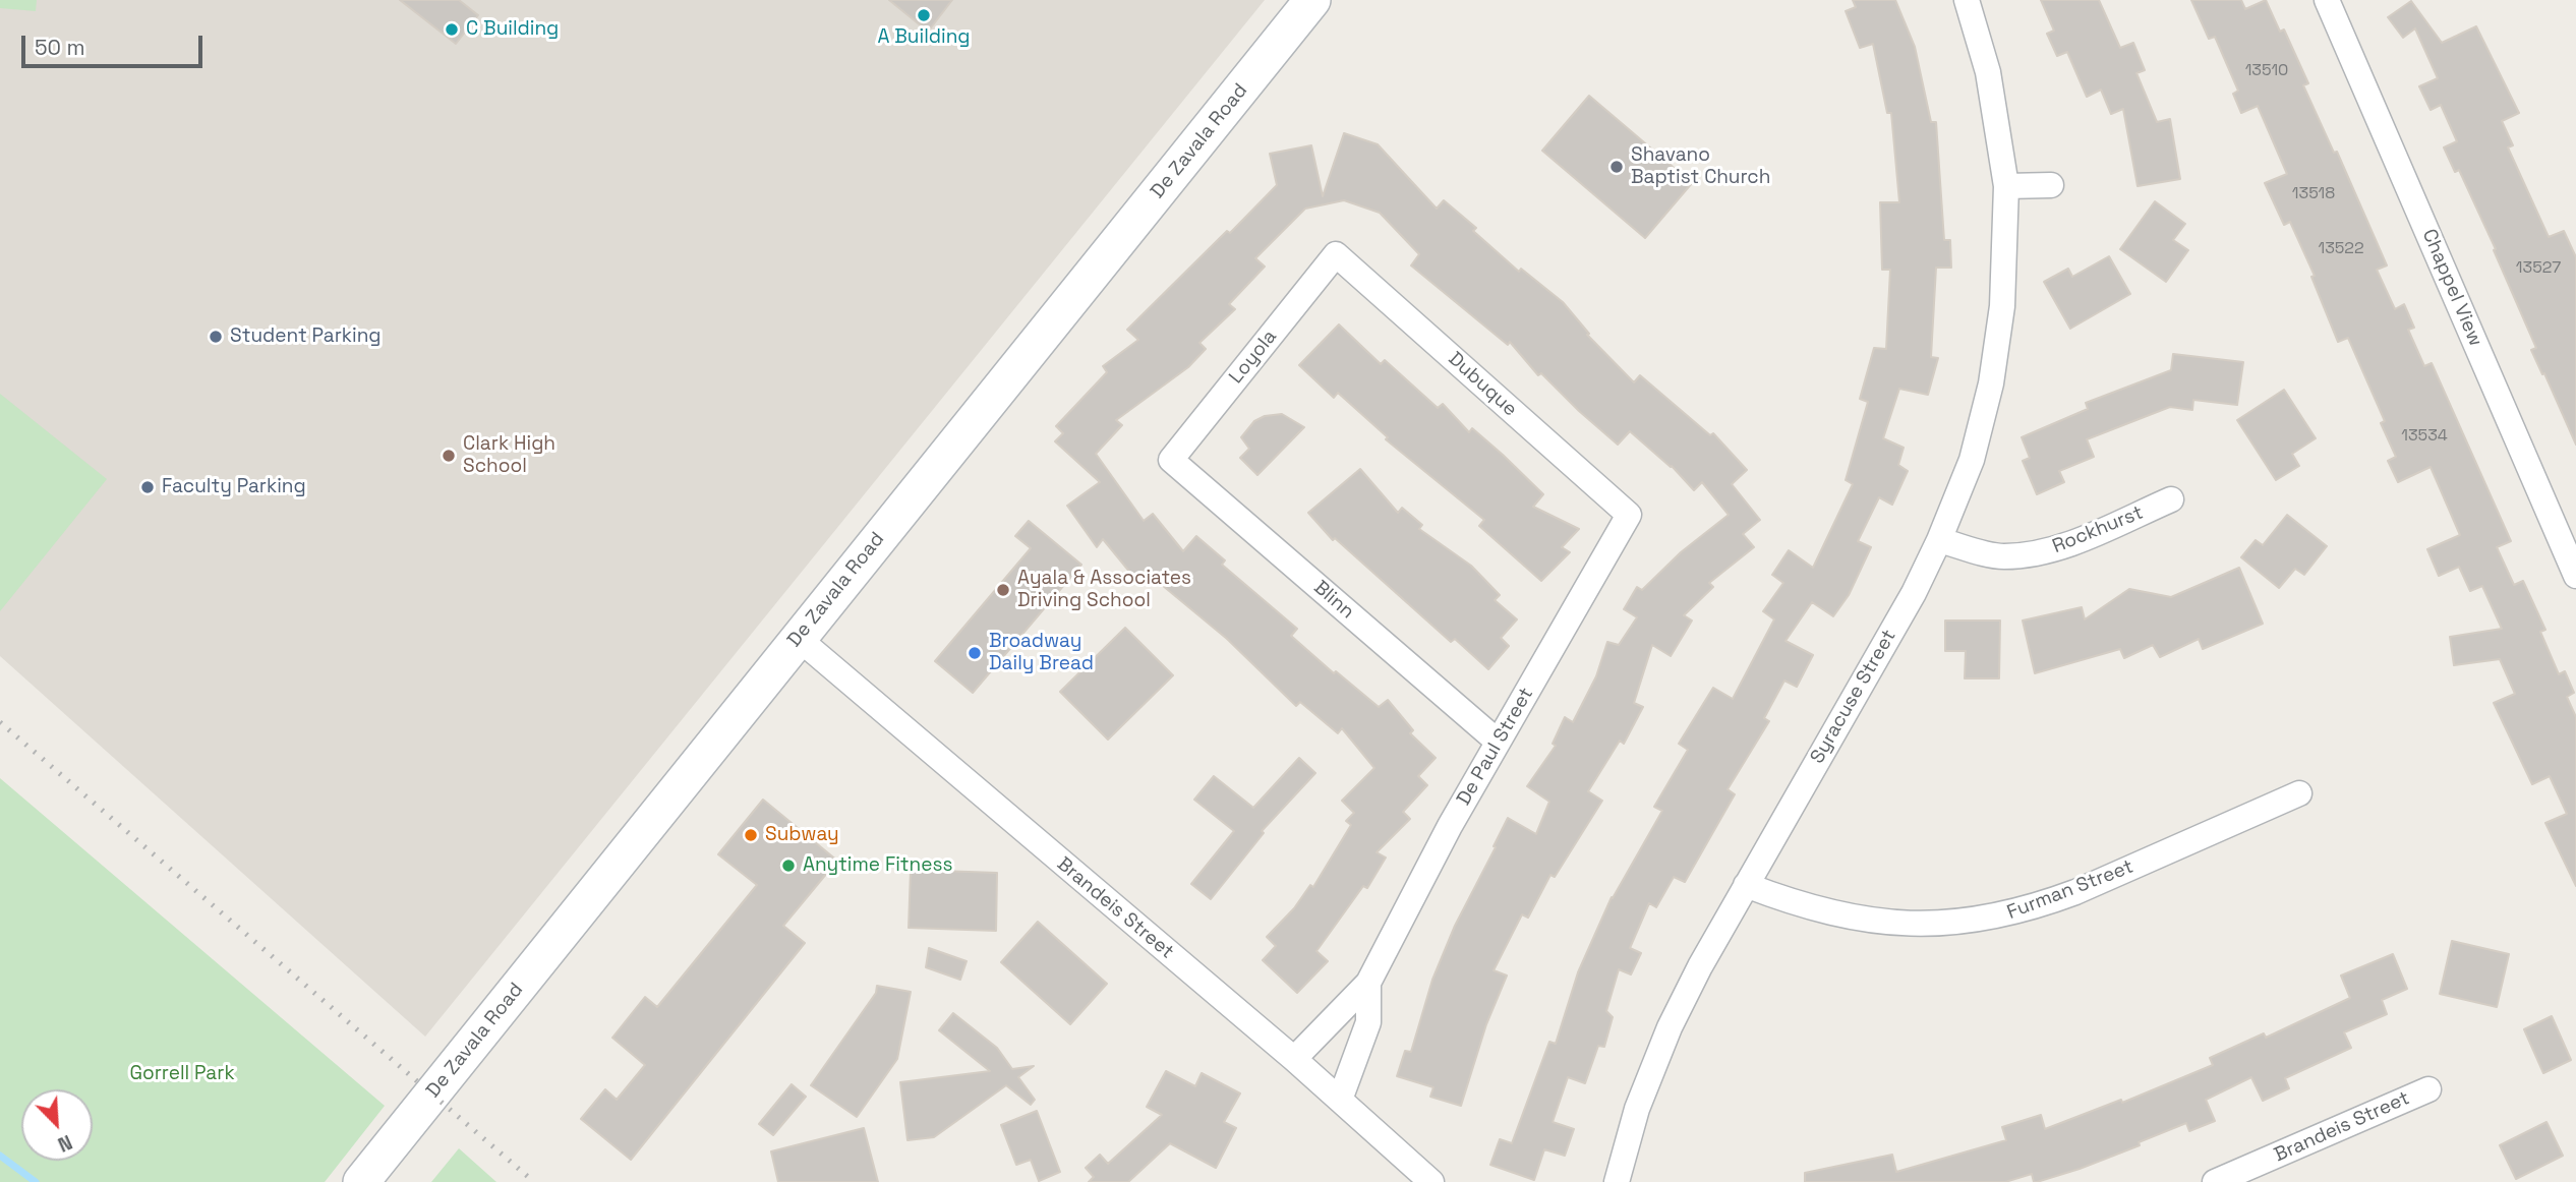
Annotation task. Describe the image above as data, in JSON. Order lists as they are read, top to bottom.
{
  "streets": {
    "main road": ["De Zavala Road"],
    "street": [
      "Chappel View",
      "Loyola",
      "Dubuque",
      "Rockhurst",
      "Blinn",
      "Syracuse Street",
      "De Paul Street",
      "Furman Street",
      "Brandeis Street"
    ]
  },
  "crossings": [
    ["De Zavala Road", "Brandeis Street"],
    ["Loyola", "Dubuque"],
    ["Loyola", "Blinn"],
    ["Dubuque", "De Paul Street"],
    ["Rockhurst", "Syracuse Street"],
    ["Blinn", "De Paul Street"],
    ["Syracuse Street", "Furman Street"],
    ["De Paul Street", "Brandeis Street"]
  ],
  "parks": ["Gorrell Park"],
  "places": [
    "A Building",
    "C Building",
    "Shavano Baptist Church",
    "Student Parking",
    "Clark High School",
    "Faculty Parking",
    "Ayala & Associates Driving School",
    "Broadway Daily Bread",
    "Subway",
    "Anytime Fitness"
  ],
  "house_numbers": [
    "13510",
    "13518",
    "13522",
    "13527",
    "13534"
  ],
  "scale_bar": "50 m",
  "north": "bottom right"
}
